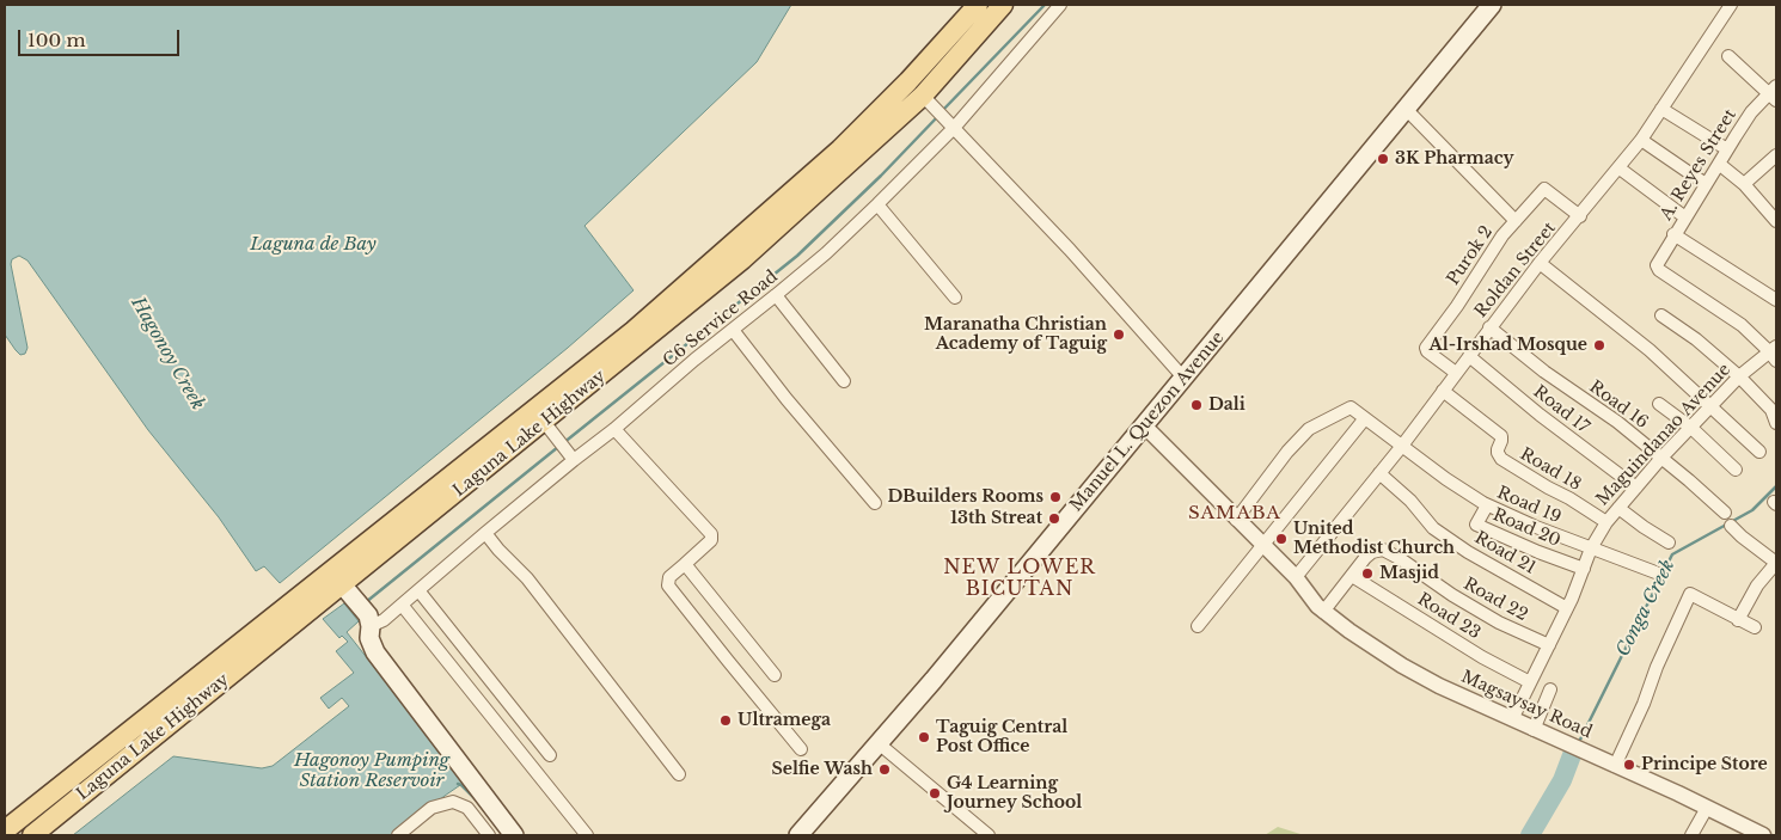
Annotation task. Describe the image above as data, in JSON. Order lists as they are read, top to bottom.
{
  "streets": {
    "main road": ["Manuel L. Quezon Avenue", "Laguna Lake Highway"],
    "street": [
      "A. Reyes Street",
      "Purok 2",
      "Roldan Street",
      "C6 Service Road",
      "Road 16",
      "Road 17",
      "Maguindanao Avenue",
      "Road 18",
      "Road 19",
      "Road 20",
      "Road 21",
      "Road 22",
      "Road 23",
      "Magsaysay Road"
    ]
  },
  "crossings": [
    ["A. Reyes Street", "Maguindanao Avenue"],
    ["Purok 2", "Roldan Street"],
    ["Roldan Street", "Road 16"],
    ["Roldan Street", "Road 17"],
    ["Roldan Street", "Road 18"],
    ["Roldan Street", "Road 19"],
    ["Roldan Street", "Road 21"],
    ["Roldan Street", "Magsaysay Road"],
    ["Road 16", "Maguindanao Avenue"],
    ["Road 17", "Maguindanao Avenue"],
    ["Manuel L. Quezon Avenue", "Magsaysay Road"],
    ["Maguindanao Avenue", "Road 18"],
    ["Maguindanao Avenue", "Road 19"],
    ["Maguindanao Avenue", "Road 20"],
    ["Maguindanao Avenue", "Road 21"],
    ["Maguindanao Avenue", "Road 22"],
    ["Maguindanao Avenue", "Road 23"],
    ["Maguindanao Avenue", "Magsaysay Road"],
    ["Road 19", "Road 20"],
    ["Road 22", "Road 23"],
    ["Road 22", "Magsaysay Road"]
  ],
  "districts": ["SAMABA", "NEW LOWER BICUTAN"],
  "water": [
    "Laguna de Bay",
    "Hagonoy Creek",
    "Conga Creek",
    "Hagonoy Pumping Station Reservoir"
  ],
  "places": [
    "3K Pharmacy",
    "Maranatha Christian Academy of Taguig",
    "Al-Irshad Mosque",
    "Dali",
    "DBuilders Rooms",
    "13th Streat",
    "United Methodist Church",
    "Masjid",
    "Ultramega",
    "Taguig Central Post Office",
    "Principe Store",
    "Selfie Wash",
    "G4 Learning Journey School"
  ],
  "scale_bar": "100 m"
}
